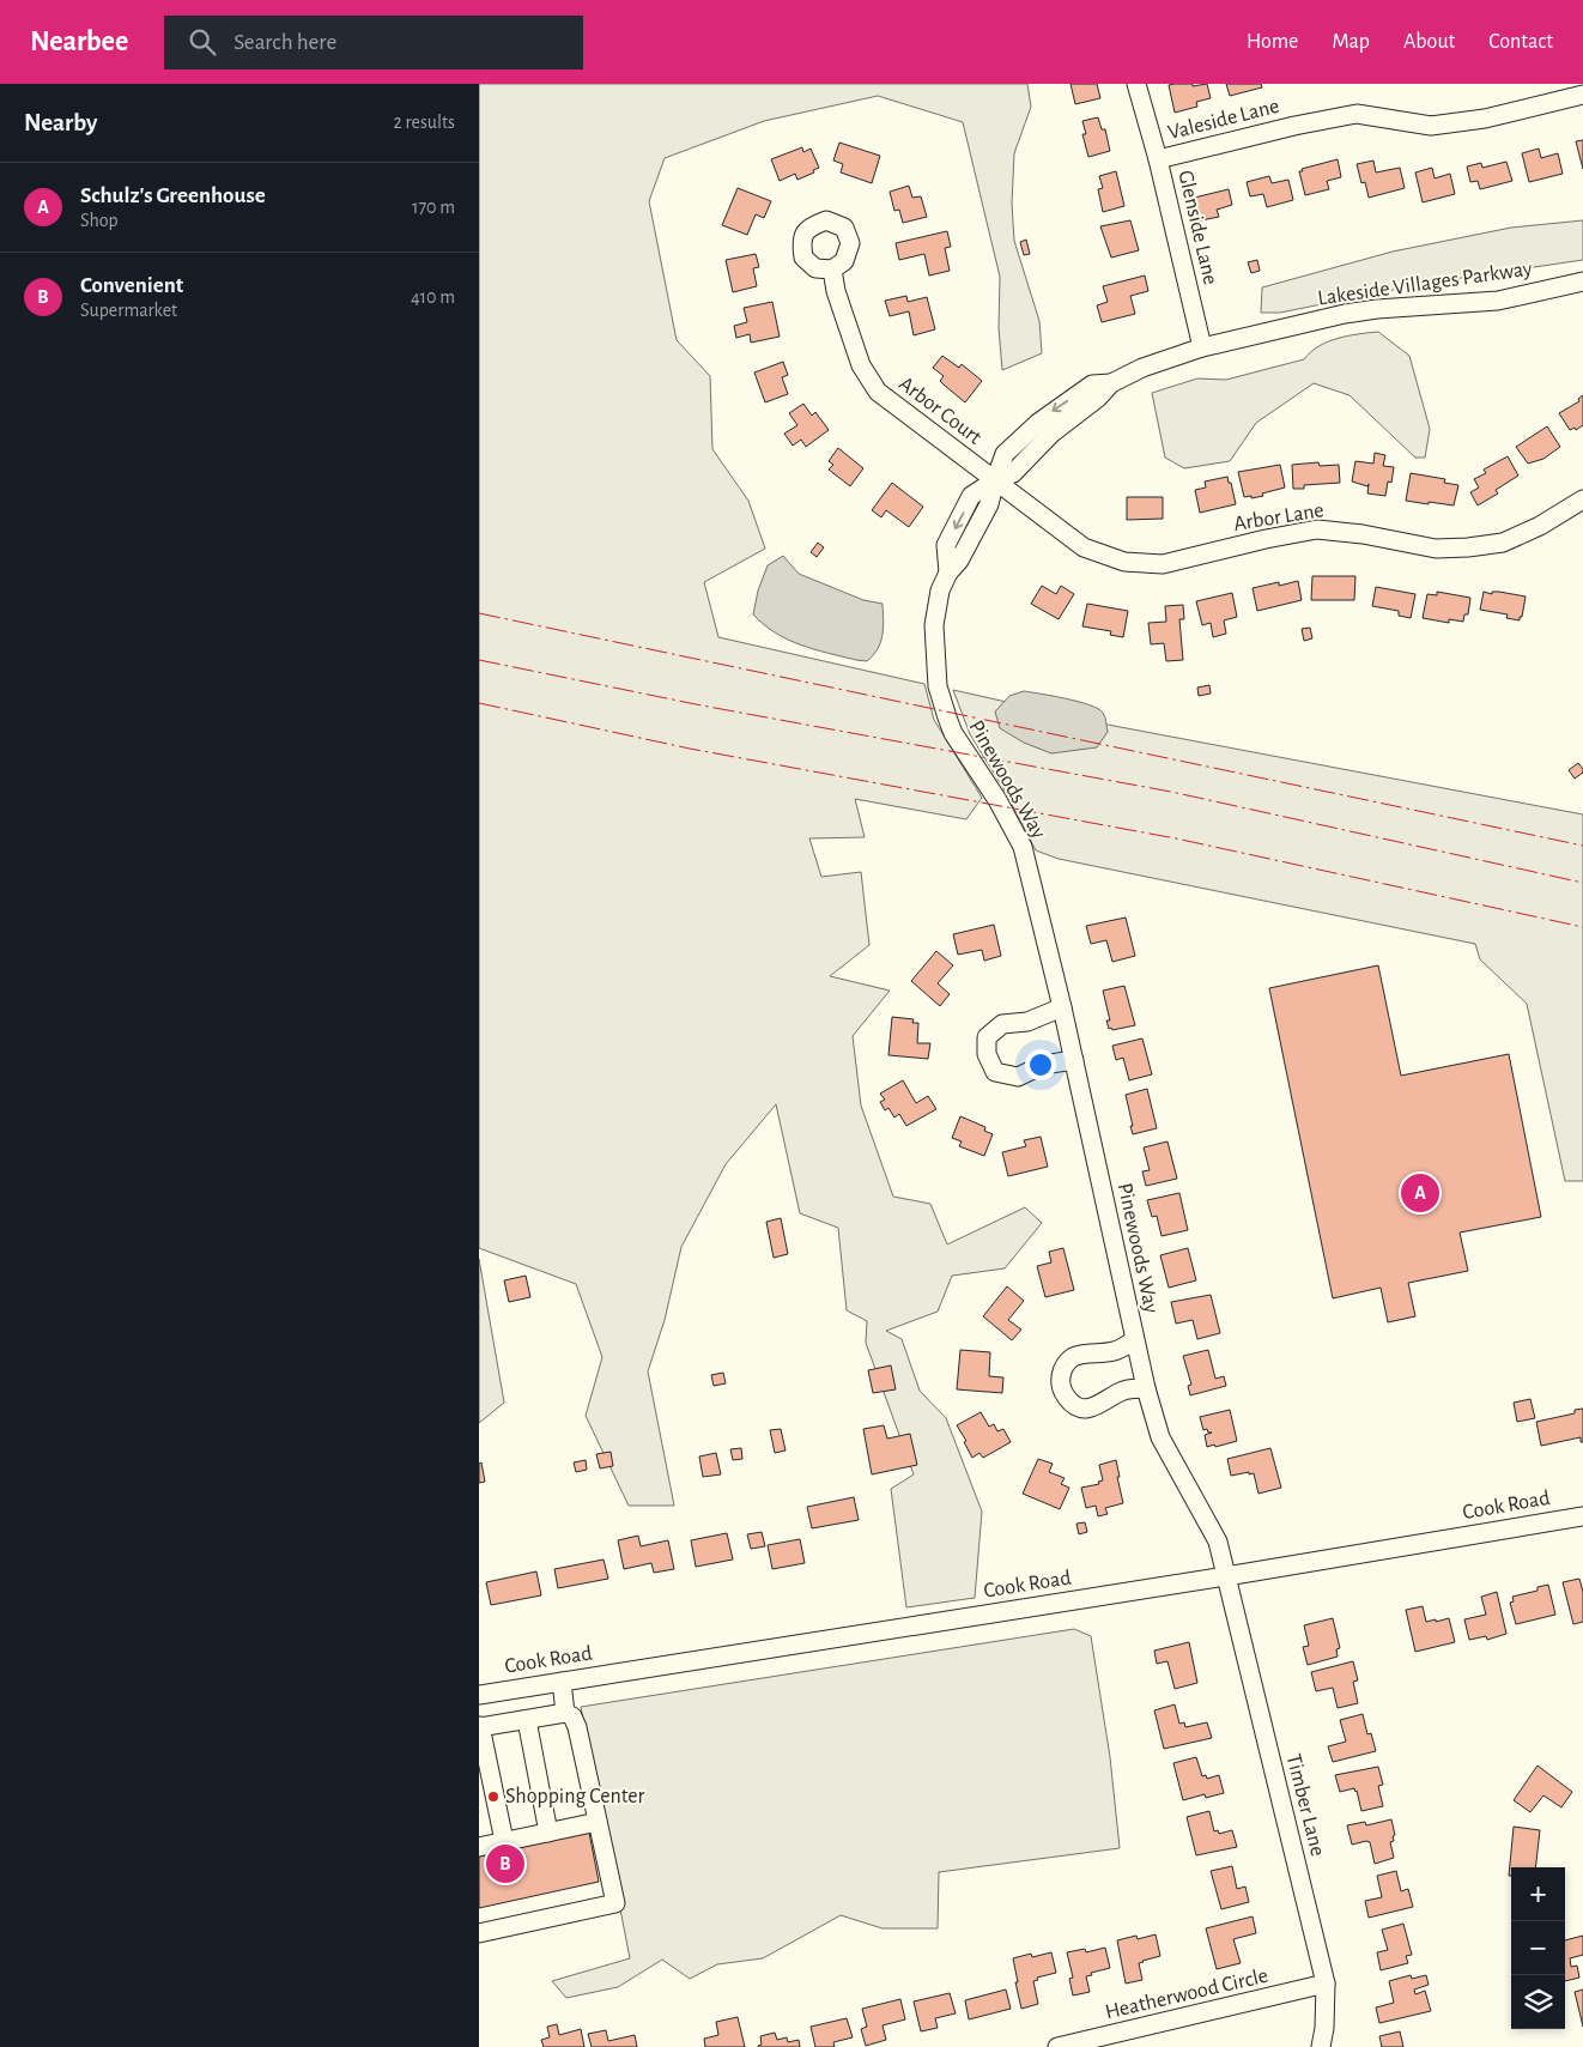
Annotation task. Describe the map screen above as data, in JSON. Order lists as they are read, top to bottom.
{
  "streets": {
    "street": [
      "Valeside Lane",
      "Glenside Lane",
      "Lakeside Villages Parkway",
      "Arbor Court",
      "Arbor Lane",
      "Pinewoods Way",
      "Cook Road",
      "Timber Lane",
      "Heatherwood Circle"
    ]
  },
  "crossings": [
    ["Valeside Lane", "Glenside Lane"],
    ["Glenside Lane", "Lakeside Villages Parkway"],
    ["Arbor Court", "Arbor Lane"],
    ["Arbor Court", "Pinewoods Way"],
    ["Arbor Lane", "Pinewoods Way"],
    ["Pinewoods Way", "Cook Road"],
    ["Pinewoods Way", "Timber Lane"],
    ["Cook Road", "Timber Lane"],
    ["Timber Lane", "Heatherwood Circle"]
  ],
  "places": ["Shopping Center"],
  "page": {
    "header": "Nearbee",
    "search": "Search here",
    "nav": [
      "Home",
      "Map",
      "About",
      "Contact"
    ],
    "heading": ["Nearby", "2 results"],
    "list": [
      {
        "mark": "A",
        "name": "Schulz's Greenhouse",
        "note": "Shop",
        "value": "170 m"
      },
      {
        "mark": "B",
        "name": "Convenient",
        "note": "Supermarket",
        "value": "410 m"
      }
    ],
    "pins": ["A", "B"],
    "map_buttons": ["+", "−"]
  }
}
